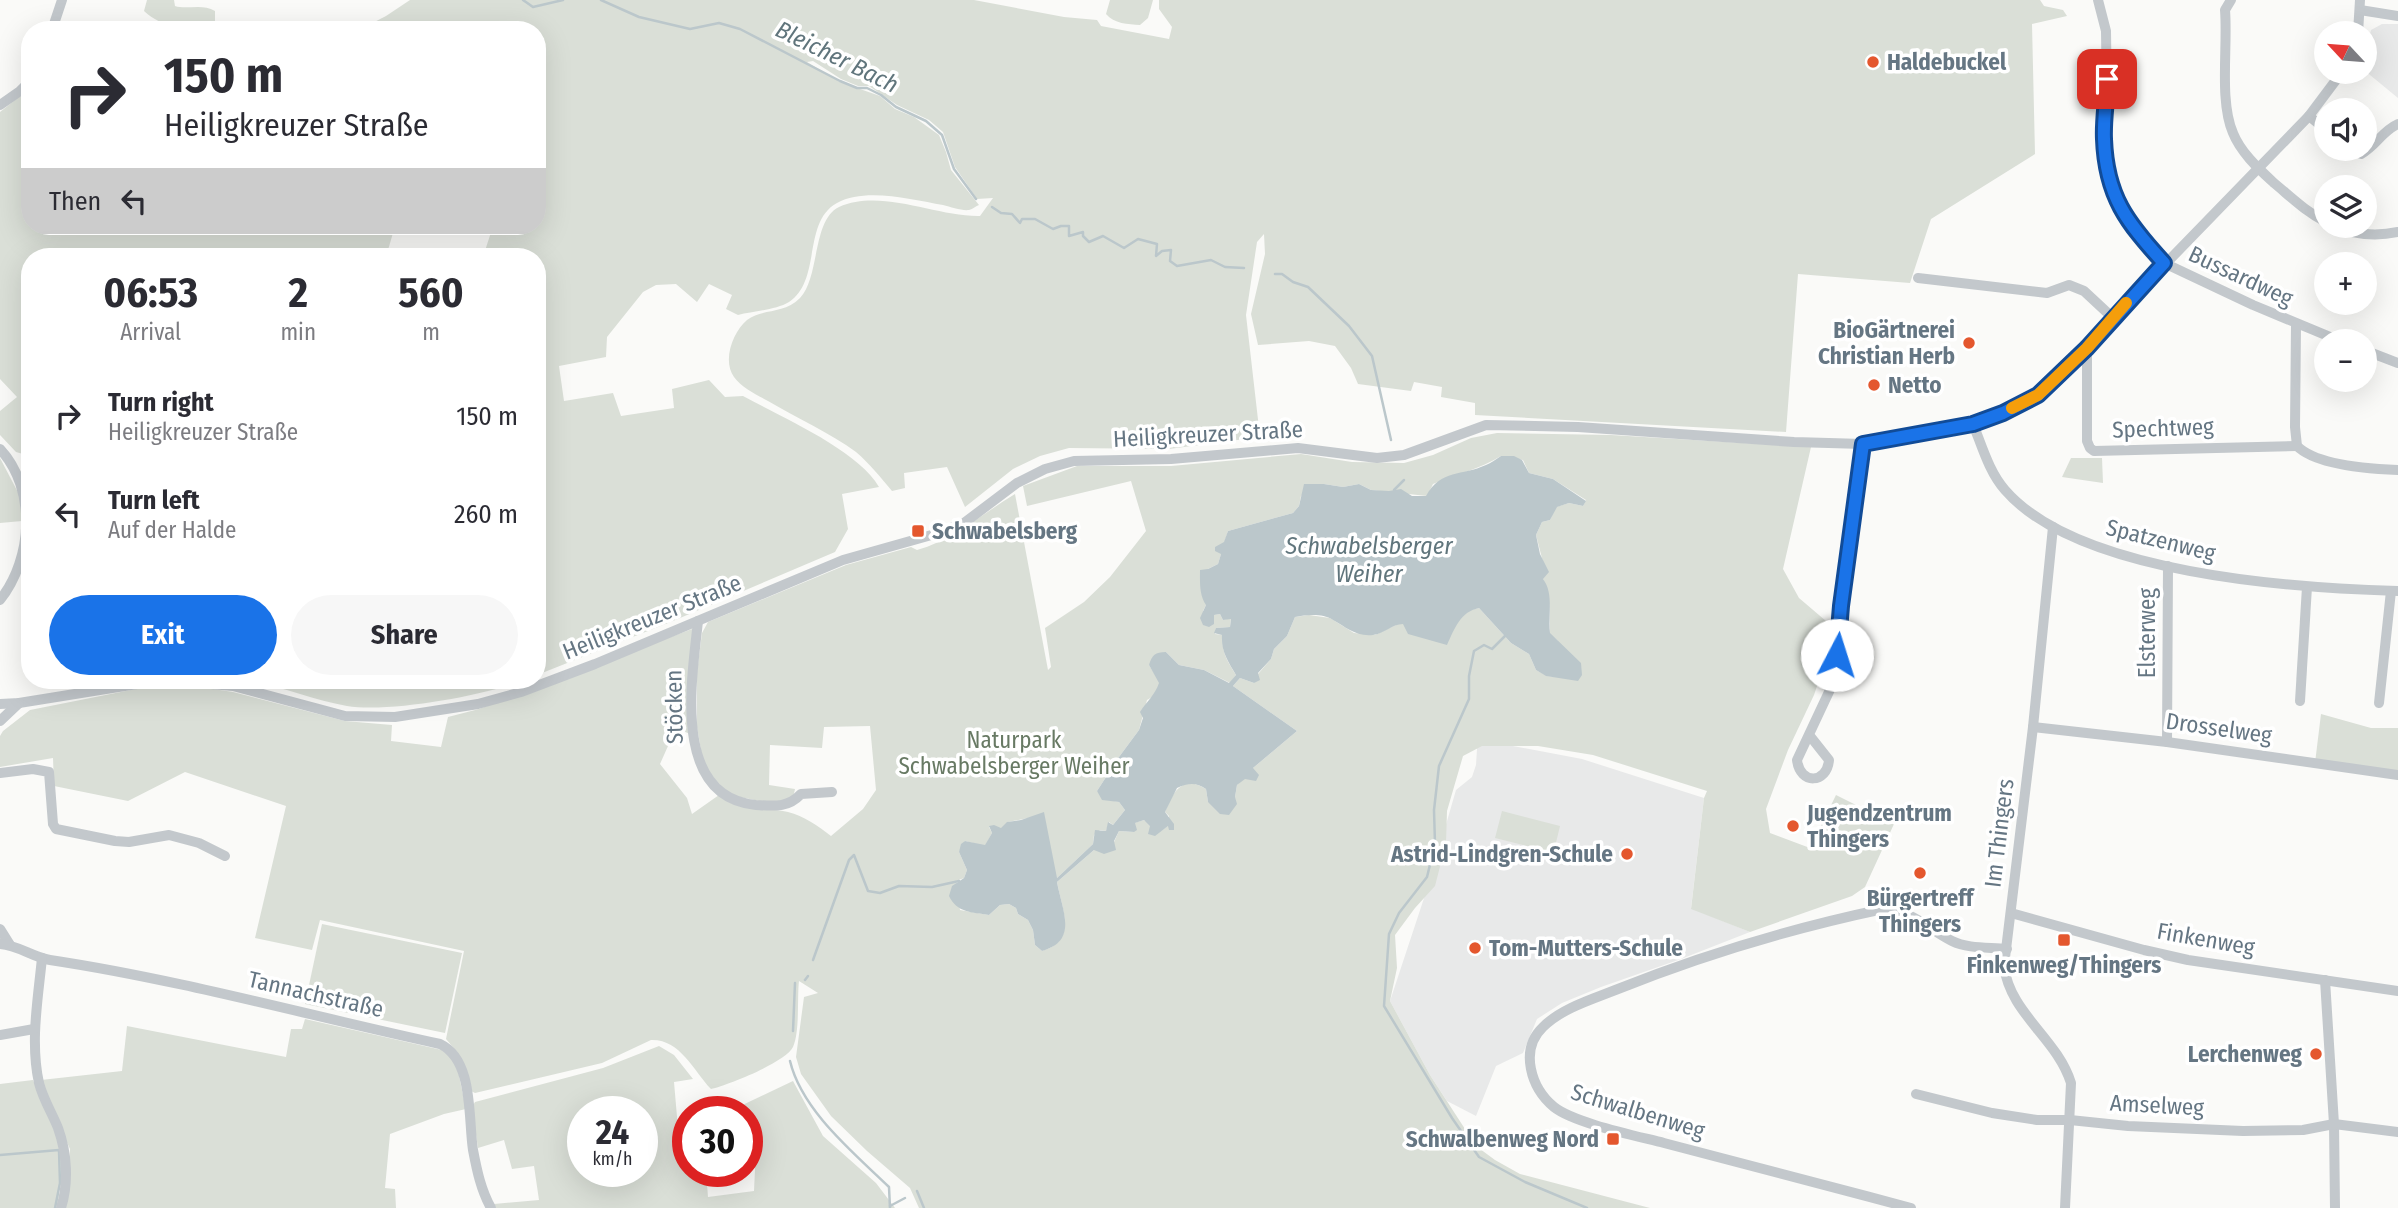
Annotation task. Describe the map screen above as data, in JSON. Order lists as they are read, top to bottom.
{
  "streets": {
    "street": [
      "Bussardweg",
      "Spechtweg",
      "Heiligkreuzer Straße",
      "Spatzenweg",
      "Elsterweg",
      "Stöcken",
      "Drosselweg",
      "Im Thingers",
      "Finkenweg",
      "Tannachstraße",
      "Amselweg",
      "Schwalbenweg"
    ]
  },
  "crossings": [
    ["Bussardweg", "Heiligkreuzer Straße"],
    ["Spechtweg", "Heiligkreuzer Straße"],
    ["Heiligkreuzer Straße", "Spatzenweg"],
    ["Heiligkreuzer Straße", "Stöcken"],
    ["Spatzenweg", "Elsterweg"],
    ["Spatzenweg", "Im Thingers"],
    ["Elsterweg", "Drosselweg"],
    ["Drosselweg", "Im Thingers"],
    ["Im Thingers", "Finkenweg"],
    ["Im Thingers", "Amselweg"],
    ["Im Thingers", "Schwalbenweg"]
  ],
  "water": ["Bleicher Bach", "Schwabelsberger Weiher"],
  "parks": ["Naturpark Schwabelsberger Weiher"],
  "places": {
    "other": [
      "Haldebuckel",
      "BioGärtnerei Christian Herb",
      "Netto",
      "Jugendzentrum Thingers",
      "Astrid-Lindgren-Schule",
      "Bürgertreff Thingers",
      "Tom-Mutters-Schule",
      "Lerchenweg"
    ],
    "transit": ["Schwabelsberg", "Finkenweg/Thingers", "Schwalbenweg Nord"]
  },
  "north": "top left",
  "page": {
    "map_buttons": ["+", "−"],
    "turn": ["150 m", "Heiligkreuzer Straße"],
    "then": "Then",
    "eta": [
      "06:53",
      "Arrival",
      "2",
      "min",
      "560",
      "m"
    ],
    "list": [
      {
        "name": "Turn right",
        "note": "Heiligkreuzer Straße",
        "value": "150 m"
      },
      {
        "name": "Turn left",
        "note": "Auf der Halde",
        "value": "260 m"
      }
    ],
    "buttons": ["Exit", "Share"],
    "speed": "24 km/h",
    "limit": "30"
  }
}
